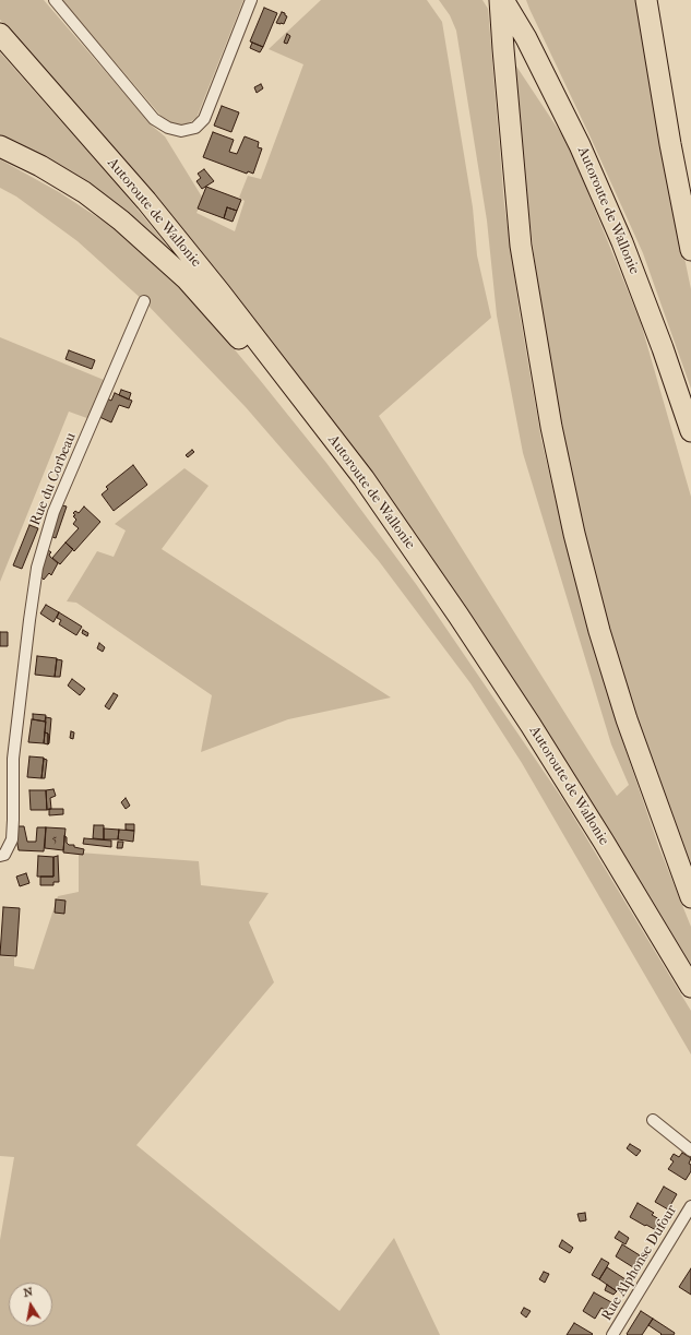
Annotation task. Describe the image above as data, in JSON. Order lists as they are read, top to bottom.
{
  "streets": {
    "highway": ["Autoroute de Wallonie"],
    "street": ["Rue du Corbeau", "Rue Alphonse Dufour"]
  },
  "house_numbers": ["5"],
  "north": "top"
}
